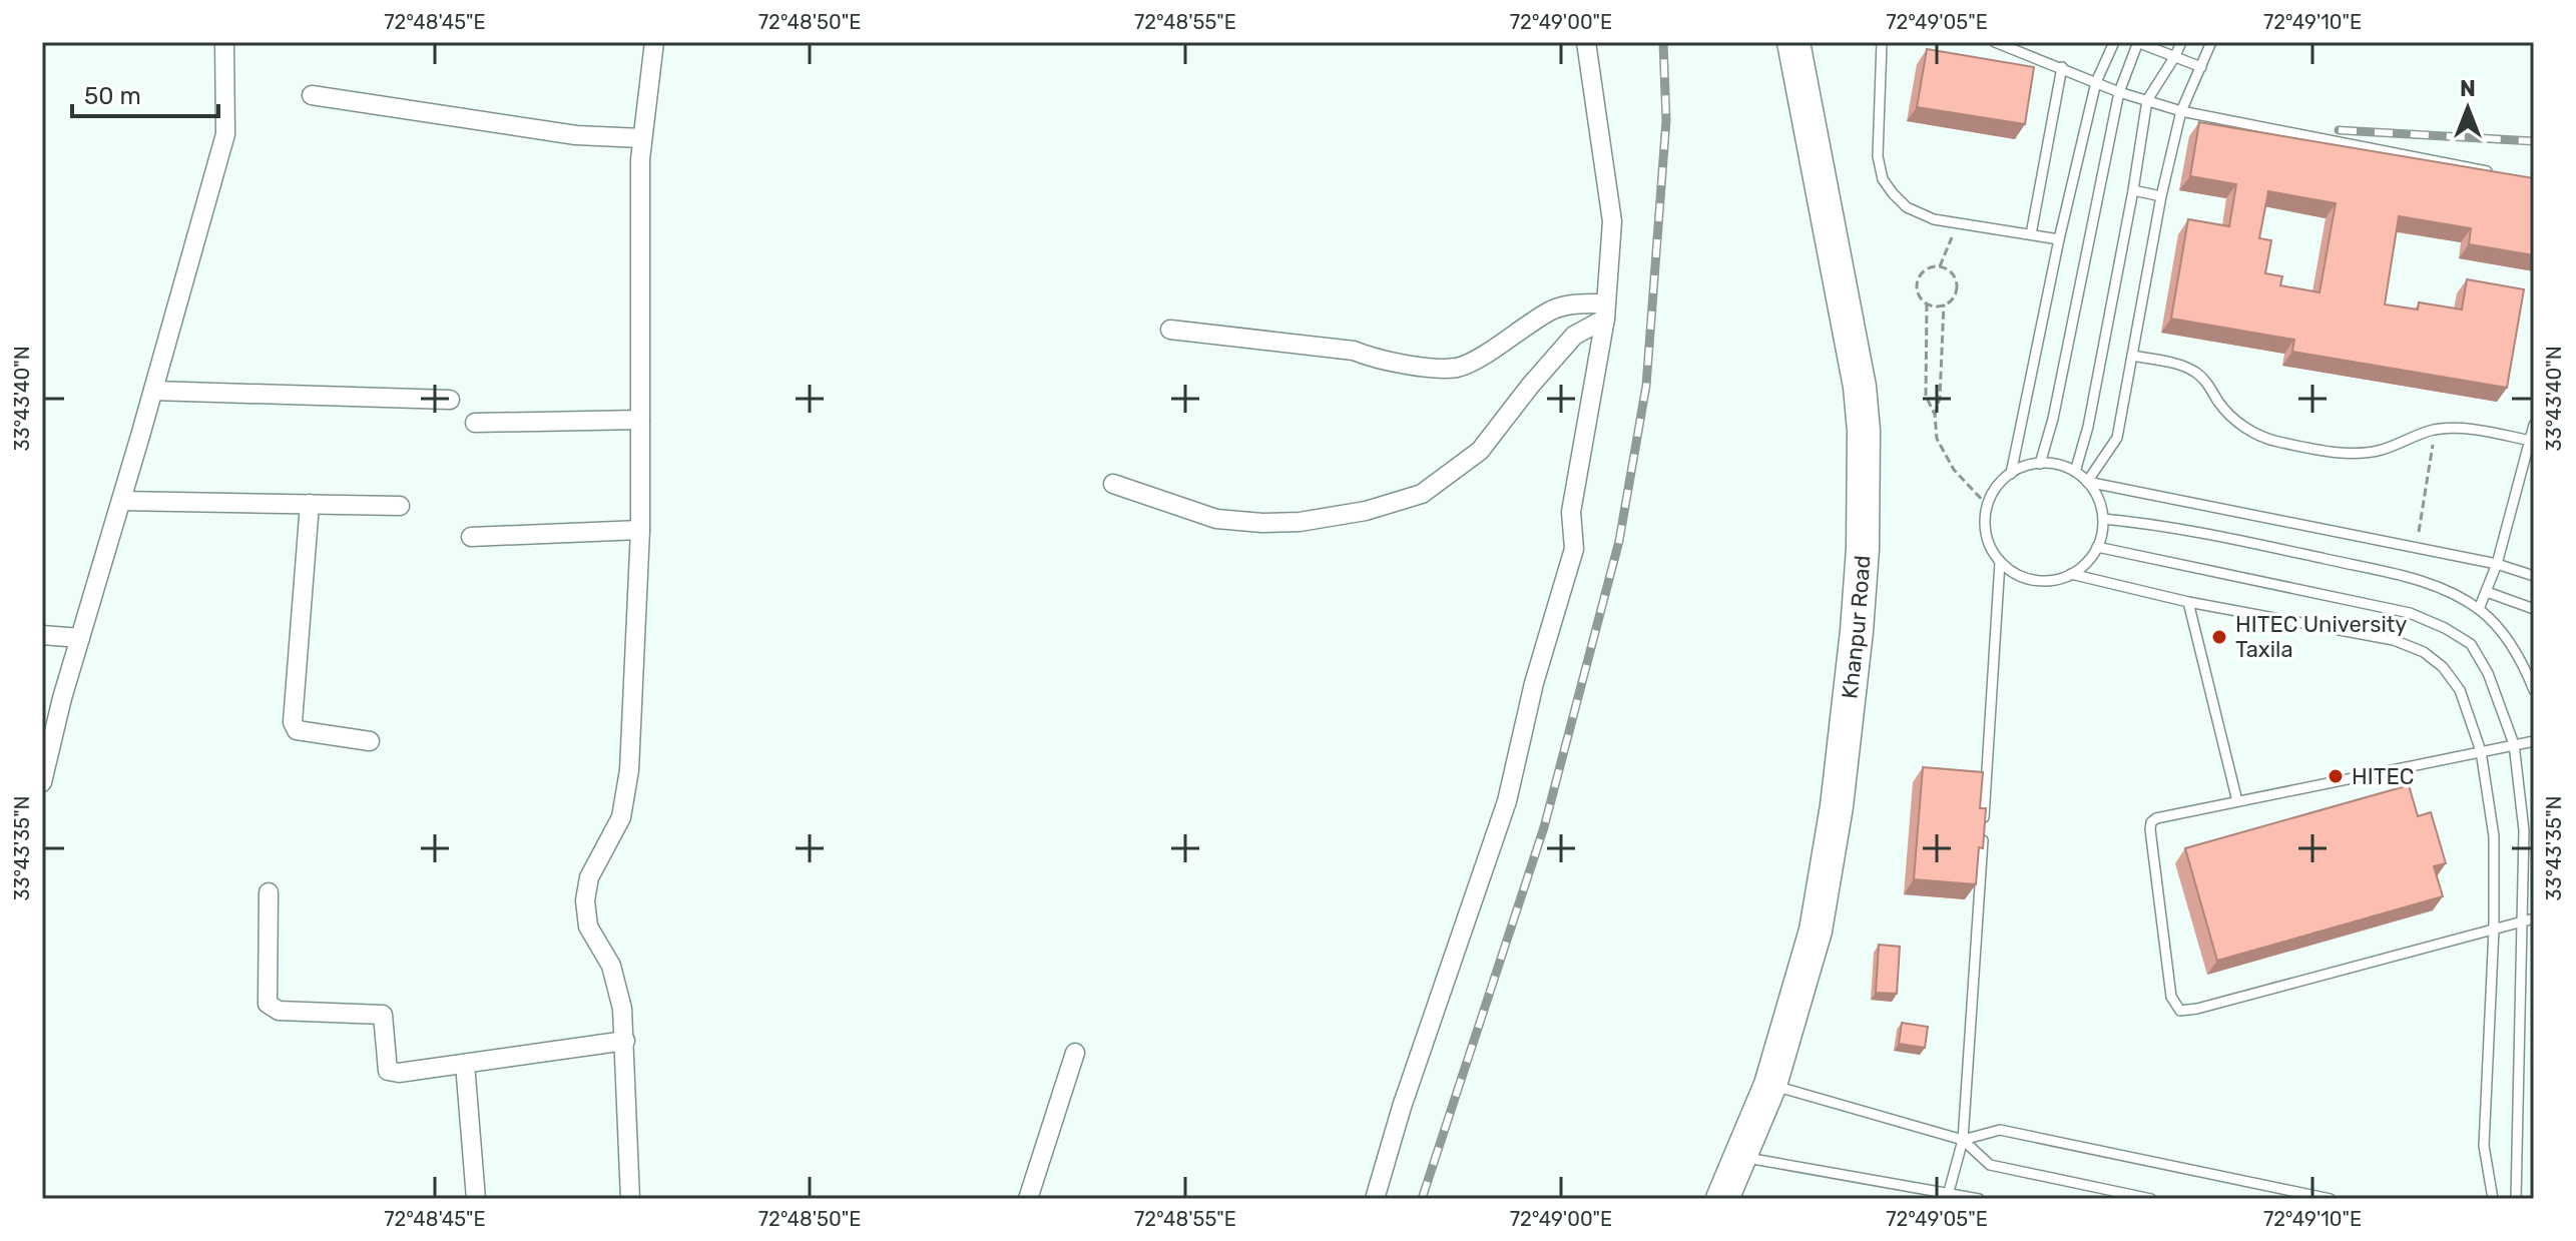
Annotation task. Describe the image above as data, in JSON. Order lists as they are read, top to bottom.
{
  "streets": {
    "highway": ["Khanpur Road"]
  },
  "places": ["HITEC University Taxila", "HITEC"],
  "scale_bar": "50 m",
  "north": "top",
  "coordinates": [
    "72°48'45\"E",
    "72°48'50\"E",
    "72°48'55\"E",
    "72°49'00\"E",
    "72°49'05\"E",
    "72°49'10\"E",
    "33°43'40\"N",
    "33°43'35\"N"
  ]
}
